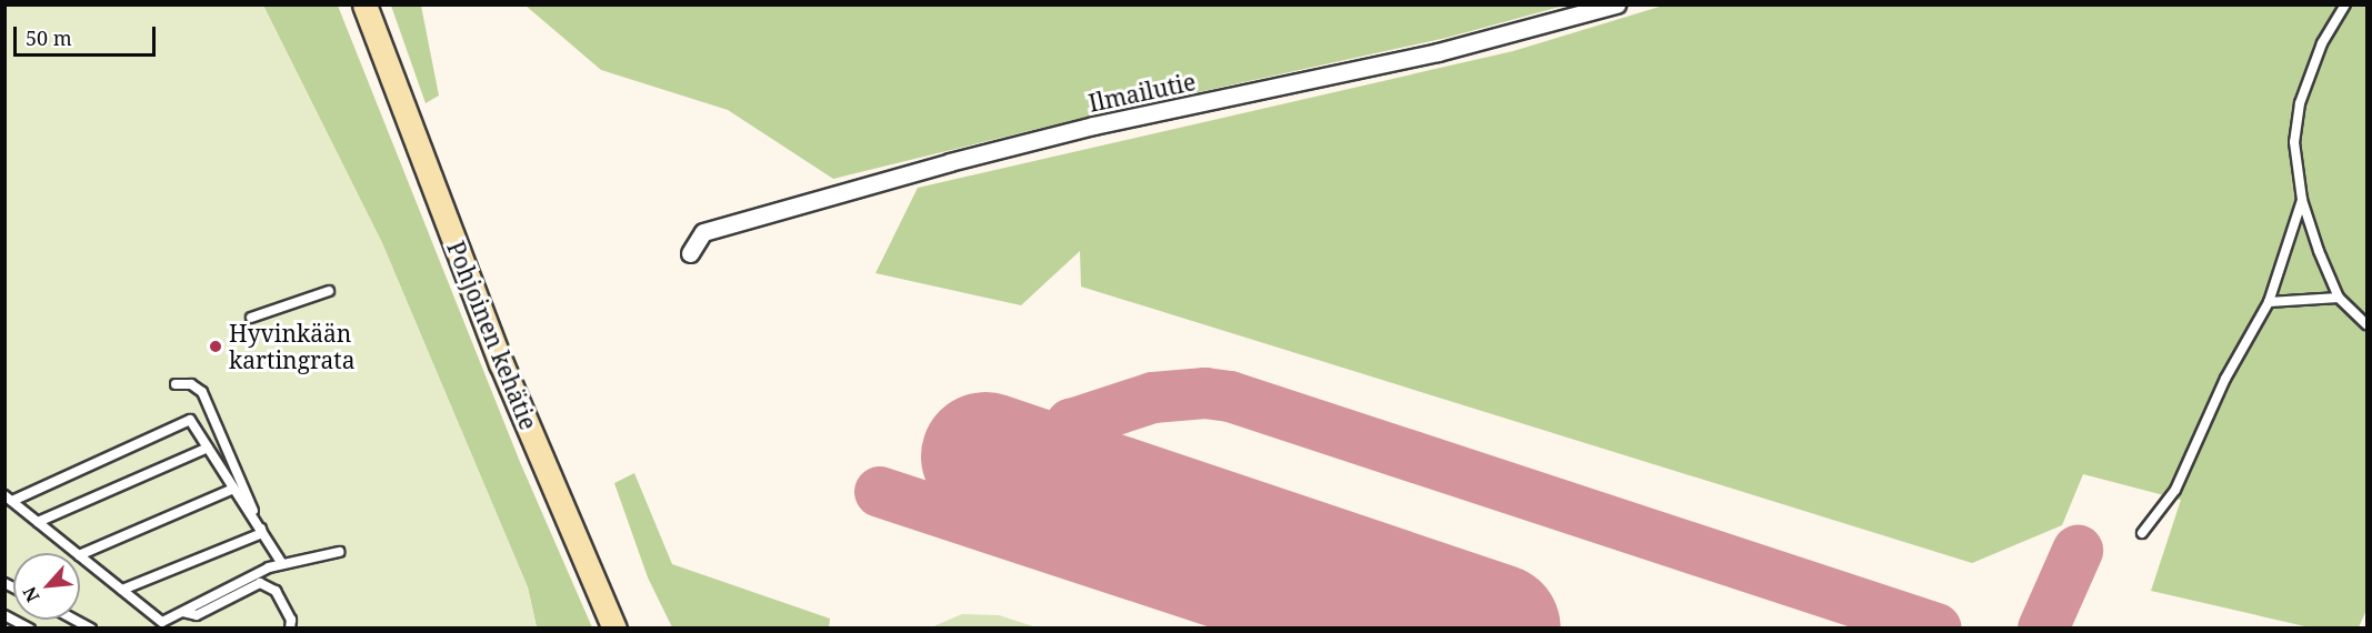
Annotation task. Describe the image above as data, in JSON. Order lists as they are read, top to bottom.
{
  "streets": {
    "main road": ["Pohjoinen kehätie"],
    "street": ["Ilmailutie"]
  },
  "places": ["Hyvinkään kartingrata"],
  "scale_bar": "50 m",
  "north": "bottom left"
}
